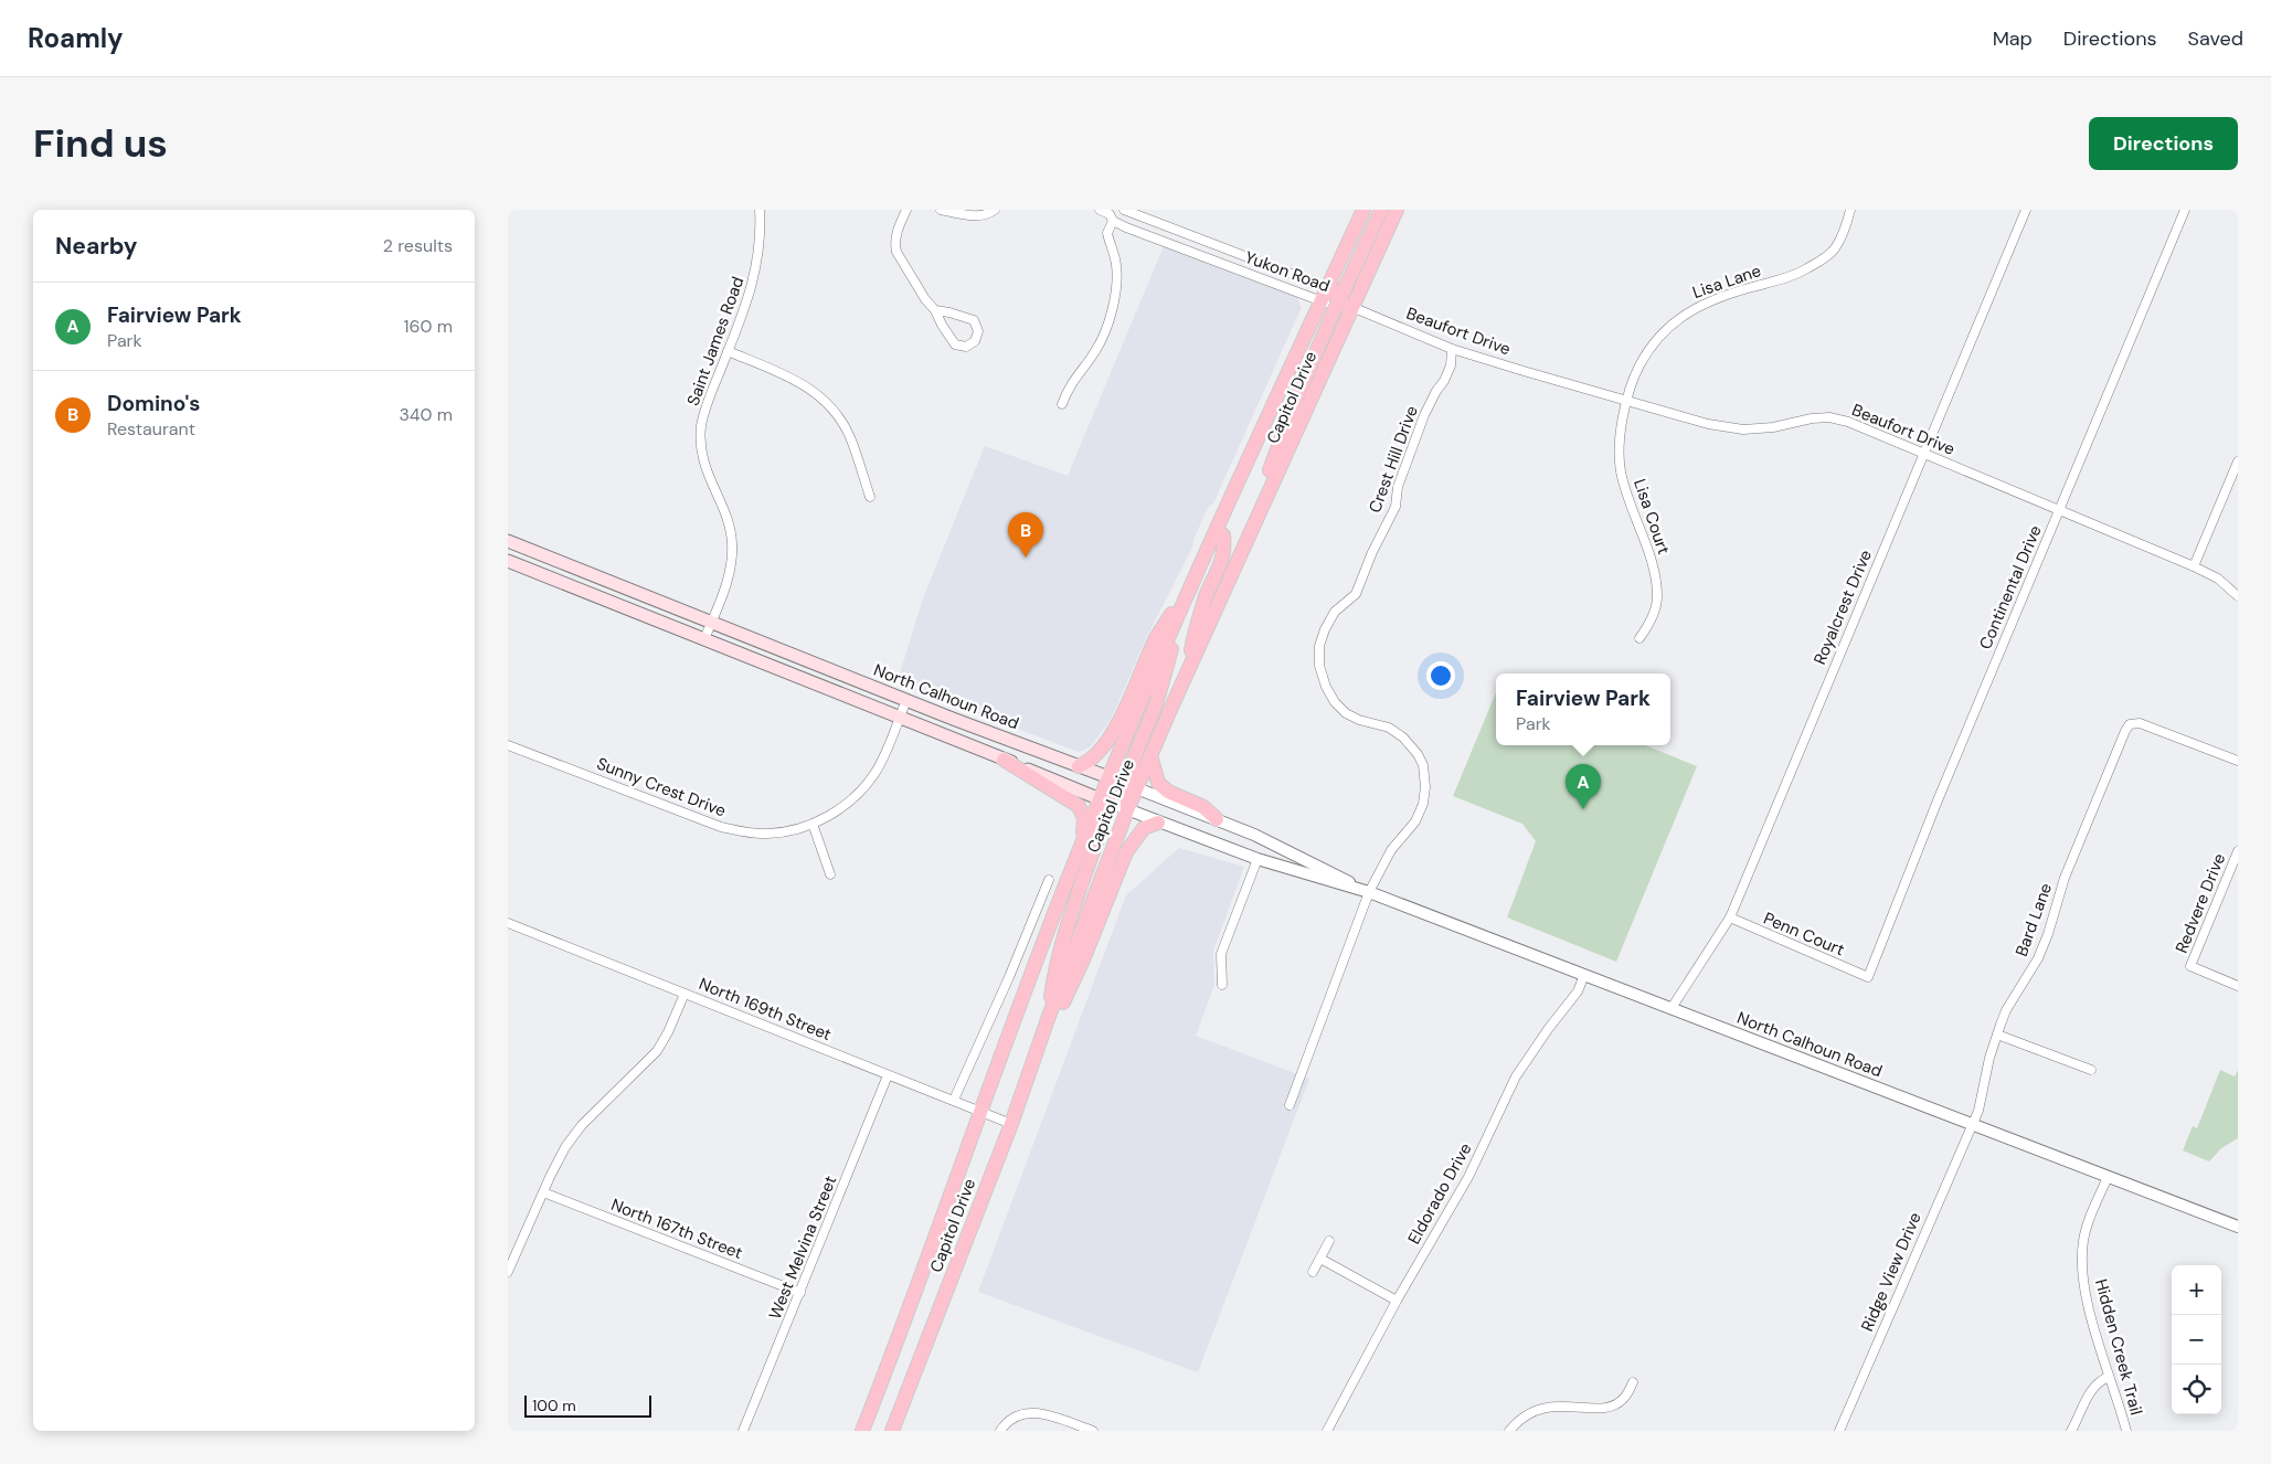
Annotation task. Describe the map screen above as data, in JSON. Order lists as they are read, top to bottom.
{
  "streets": {
    "main road": ["Capitol Drive", "North Calhoun Road"],
    "street": [
      "Yukon Road",
      "Lisa Lane",
      "Beaufort Drive",
      "Saint James Road",
      "Crest Hill Drive",
      "Lisa Court",
      "Continental Drive",
      "Royalcrest Drive",
      "Sunny Crest Drive",
      "Redvere Drive",
      "Bard Lane",
      "Penn Court",
      "North 169th Street",
      "Eldorado Drive",
      "North 167th Street",
      "West Melvina Street",
      "Ridge View Drive",
      "Hidden Creek Trail"
    ]
  },
  "crossings": [
    ["Yukon Road", "Beaufort Drive"],
    ["Yukon Road", "Capitol Drive"],
    ["Lisa Lane", "Beaufort Drive"],
    ["Lisa Lane", "Lisa Court"],
    ["Beaufort Drive", "Capitol Drive"],
    ["Beaufort Drive", "Crest Hill Drive"],
    ["Beaufort Drive", "Lisa Court"],
    ["Beaufort Drive", "Continental Drive"],
    ["Beaufort Drive", "Royalcrest Drive"],
    ["Saint James Road", "North Calhoun Road"],
    ["Capitol Drive", "North Calhoun Road"],
    ["Capitol Drive", "North 169th Street"],
    ["Crest Hill Drive", "North Calhoun Road"],
    ["Continental Drive", "Penn Court"],
    ["Royalcrest Drive", "North Calhoun Road"],
    ["Royalcrest Drive", "Penn Court"],
    ["North Calhoun Road", "Sunny Crest Drive"],
    ["North Calhoun Road", "Bard Lane"],
    ["North Calhoun Road", "Eldorado Drive"],
    ["North Calhoun Road", "Ridge View Drive"],
    ["North Calhoun Road", "Hidden Creek Trail"],
    ["Bard Lane", "Ridge View Drive"],
    ["North 169th Street", "West Melvina Street"],
    ["North 167th Street", "West Melvina Street"]
  ],
  "scale_bar": "100 m",
  "page": {
    "header": "Roamly",
    "nav": ["Map", "Directions", "Saved"],
    "buttons": "Directions",
    "title": "Find us",
    "heading": ["Nearby", "2 results"],
    "list": [
      {
        "mark": "A",
        "name": "Fairview Park",
        "note": "Park",
        "value": "160 m"
      },
      {
        "mark": "B",
        "name": "Domino's",
        "note": "Restaurant",
        "value": "340 m"
      }
    ],
    "pins": ["B", "A"],
    "popup": ["Fairview Park", "Park"],
    "map_buttons": ["+", "−"],
    "scale": "100 m"
  }
}
